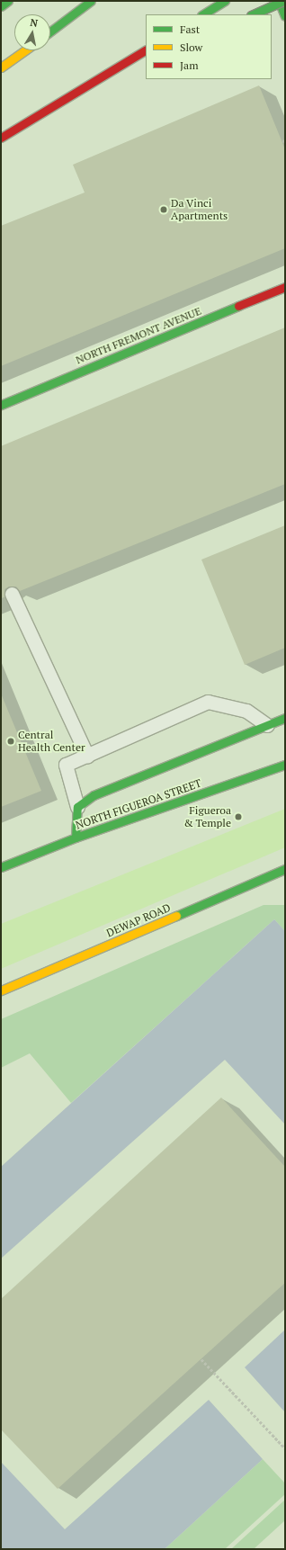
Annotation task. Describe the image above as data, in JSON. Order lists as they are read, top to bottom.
{
  "streets": {
    "main road": ["NORTH FREMONT AVENUE", "NORTH FIGUEROA STREET", "DEWAP ROAD"]
  },
  "places": ["Da Vinci Apartments", "Central Health Center", "Figueroa & Temple"],
  "legend": ["Fast", "Slow", "Jam"],
  "north": "top"
}
